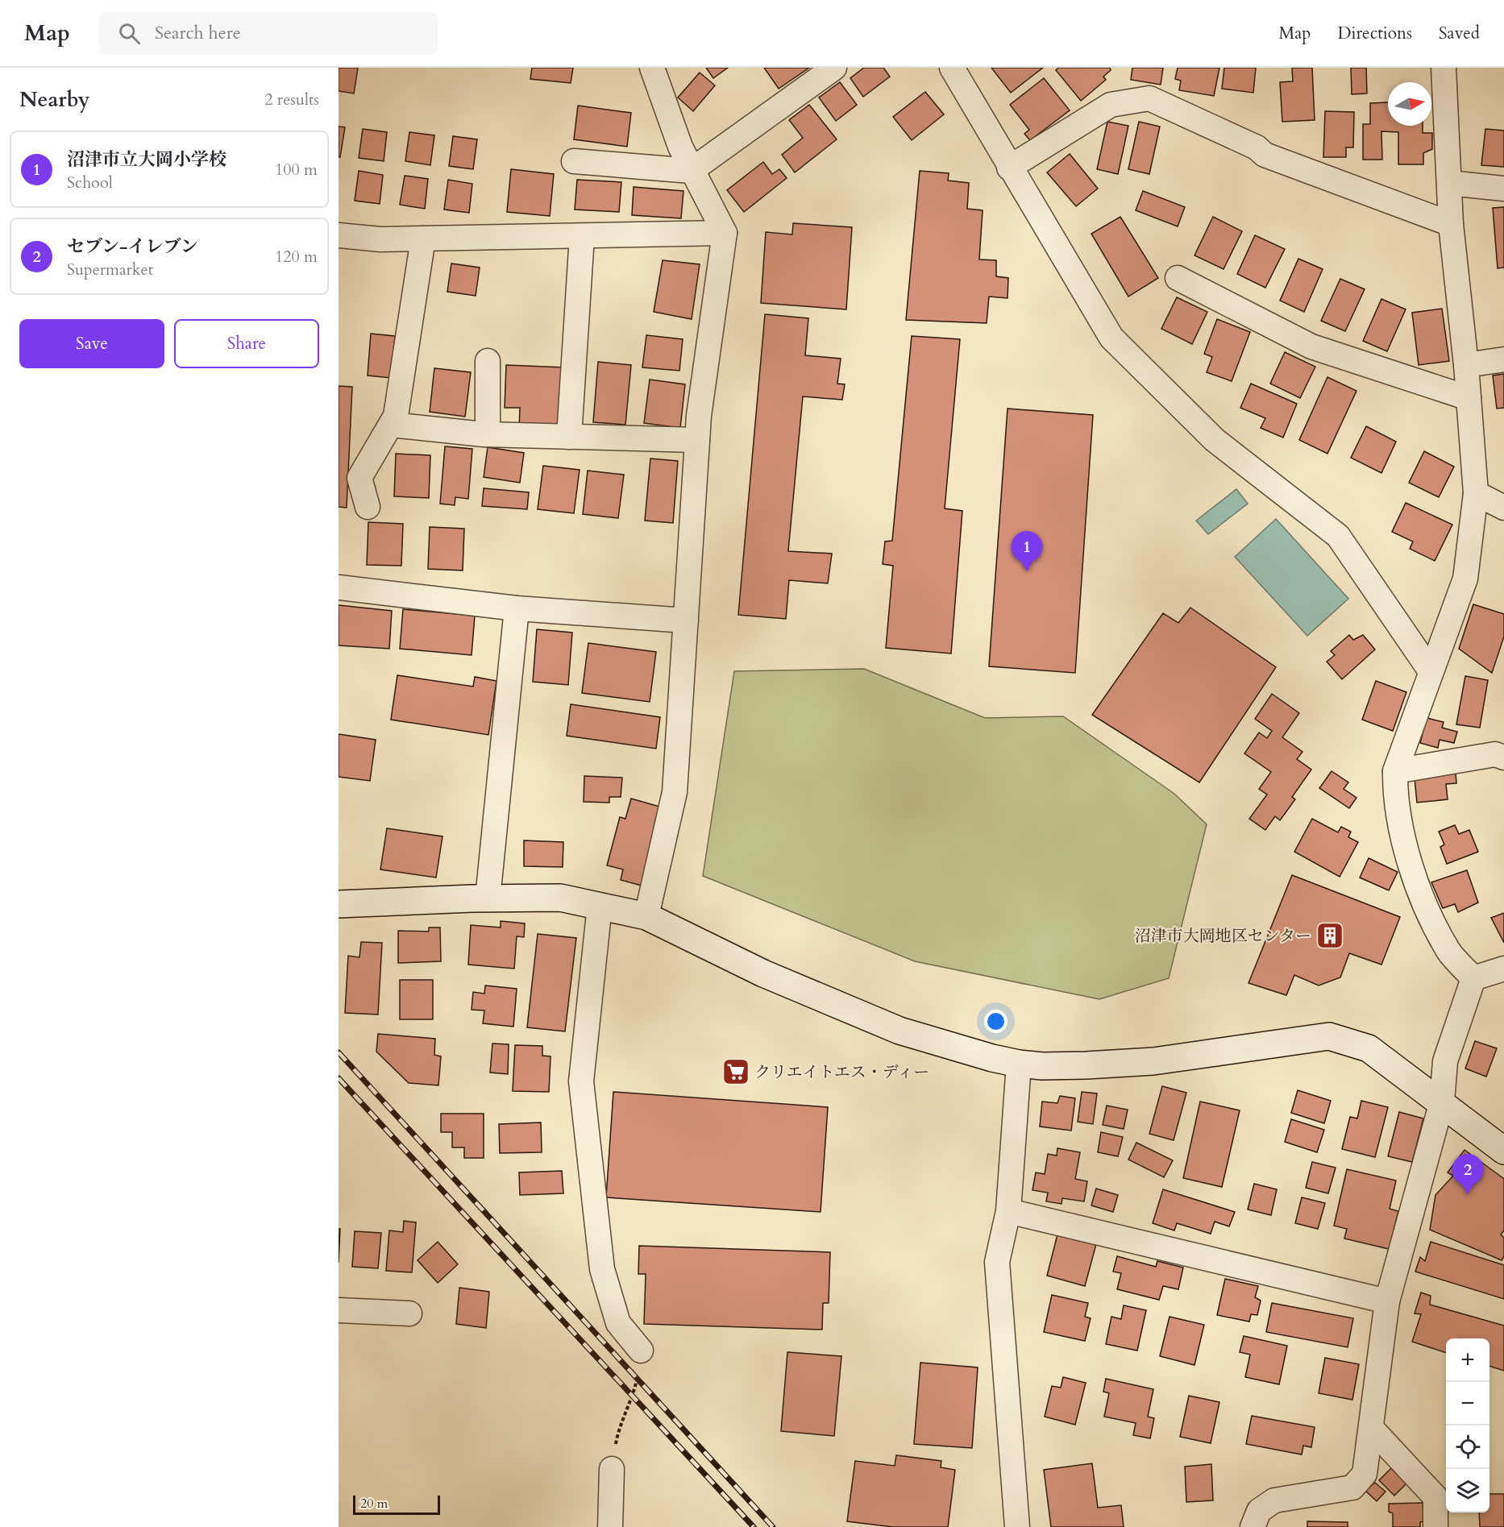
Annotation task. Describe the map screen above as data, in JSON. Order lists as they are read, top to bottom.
{
  "places": {
    "building": ["沼津市大岡地区センター"],
    "supermarket": ["クリエイトエス・ディー"]
  },
  "scale_bar": "20 m",
  "north": "right",
  "page": {
    "header": "Map",
    "search": "Search here",
    "nav": ["Map", "Directions", "Saved"],
    "heading": ["Nearby", "2 results"],
    "list": [
      {
        "mark": "1",
        "name": "沼津市立大岡小学校",
        "note": "School",
        "value": "100 m"
      },
      {
        "mark": "2",
        "name": "セブン-イレブン",
        "note": "Supermarket",
        "value": "120 m"
      }
    ],
    "buttons": ["Save", "Share"],
    "pins": ["1", "2"],
    "map_buttons": ["+", "−"],
    "scale": "20 m"
  }
}
